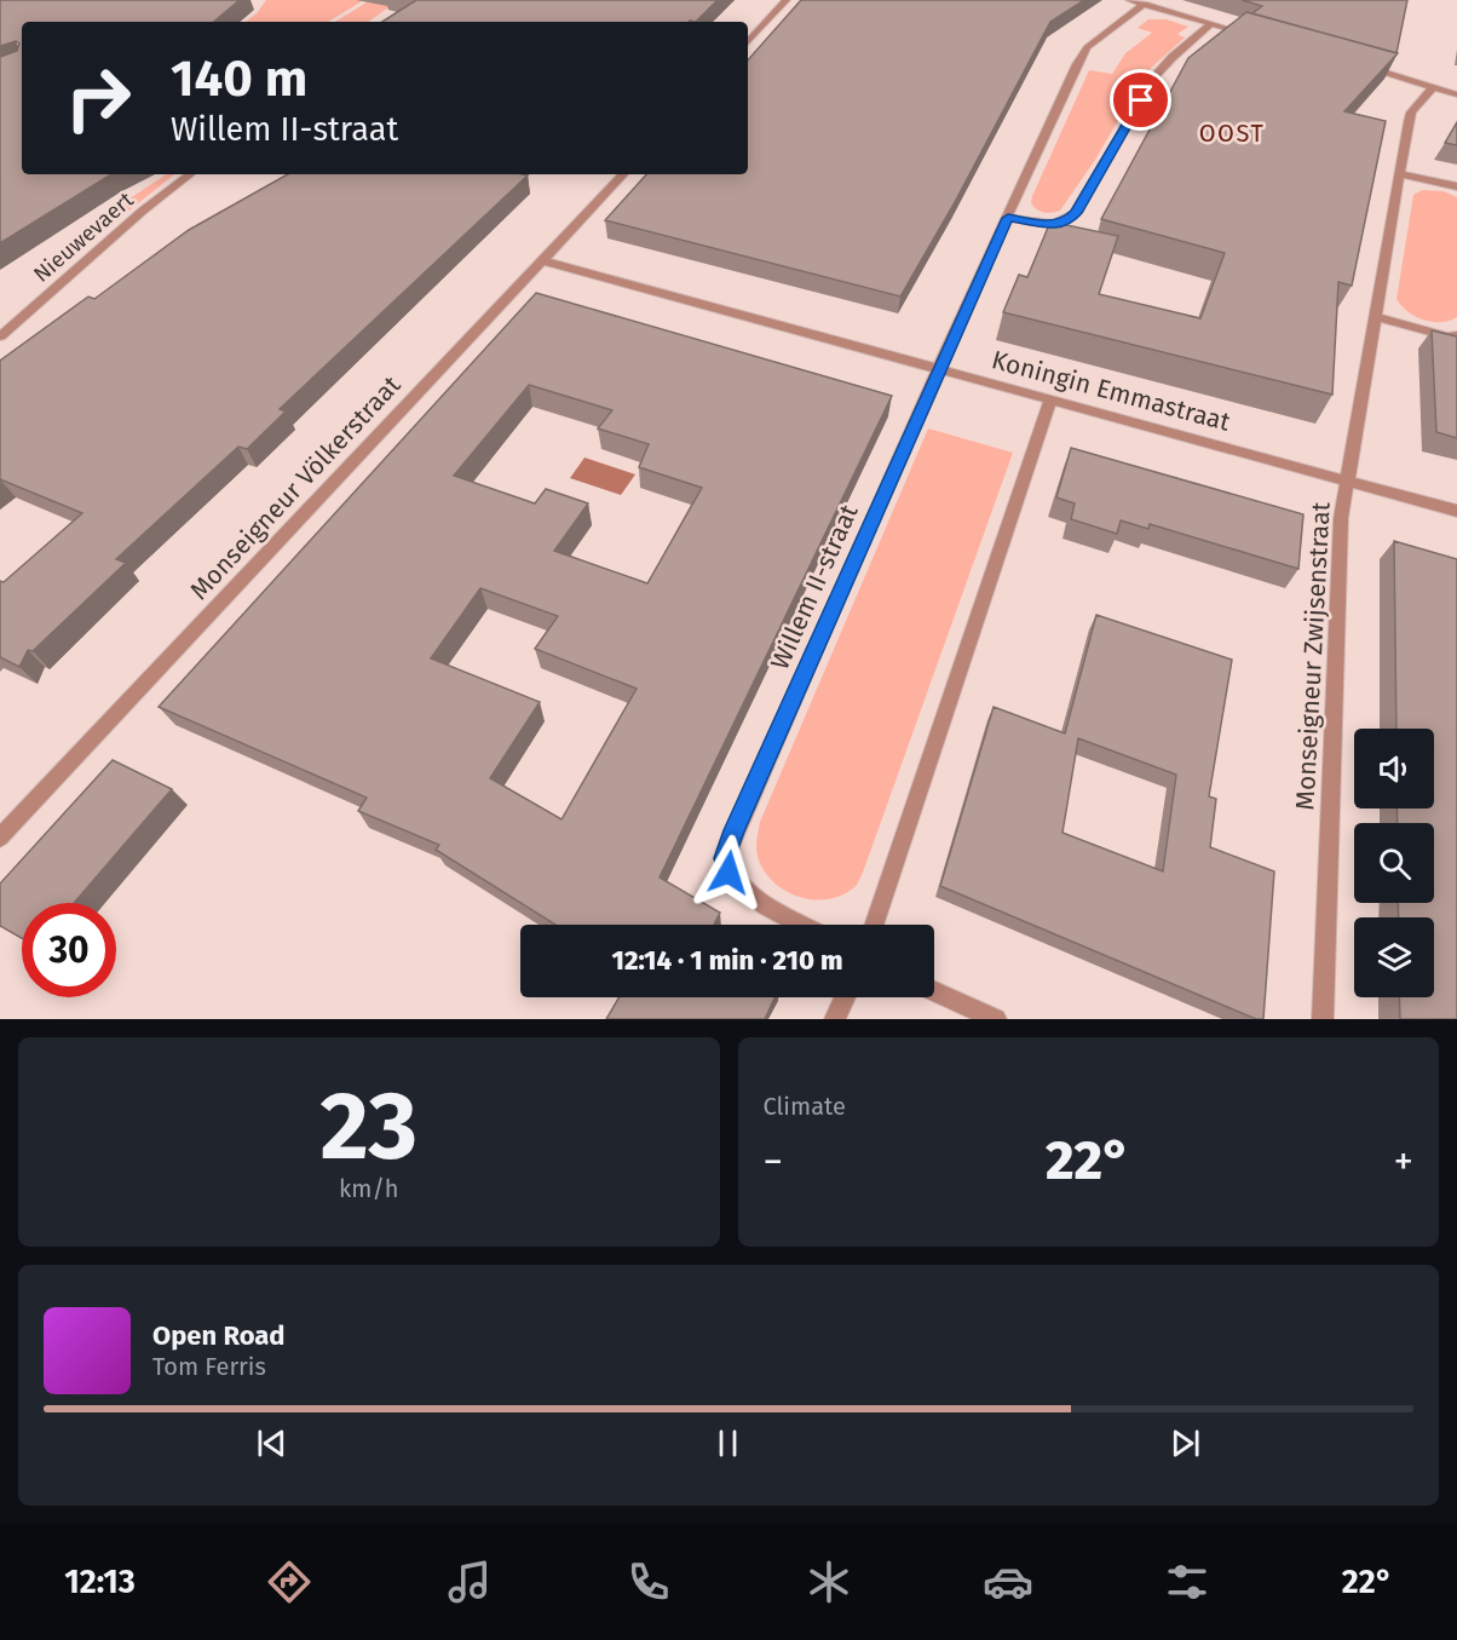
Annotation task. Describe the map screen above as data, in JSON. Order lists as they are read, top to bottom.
{
  "streets": {
    "street": [
      "Nieuwevaert",
      "Koningin Emmastraat",
      "Monseigneur Völkerstraat",
      "Willem II-straat",
      "Monseigneur Zwijsenstraat"
    ]
  },
  "crossings": [
    ["Koningin Emmastraat", "Monseigneur Völkerstraat"],
    ["Koningin Emmastraat", "Willem II-straat"],
    ["Koningin Emmastraat", "Monseigneur Zwijsenstraat"]
  ],
  "districts": ["OOST"],
  "page": {
    "turn": ["140 m", "Willem II-straat"],
    "limit": "30",
    "trip": "12:14 · 1 min · 210 m",
    "tile": [
      ["23", "km/h"],
      "Climate"
    ],
    "heat": ["−", "22°", "+"],
    "song": ["Open Road", "Tom Ferris"],
    "tabs": ["12:13", "22°"]
  }
}
